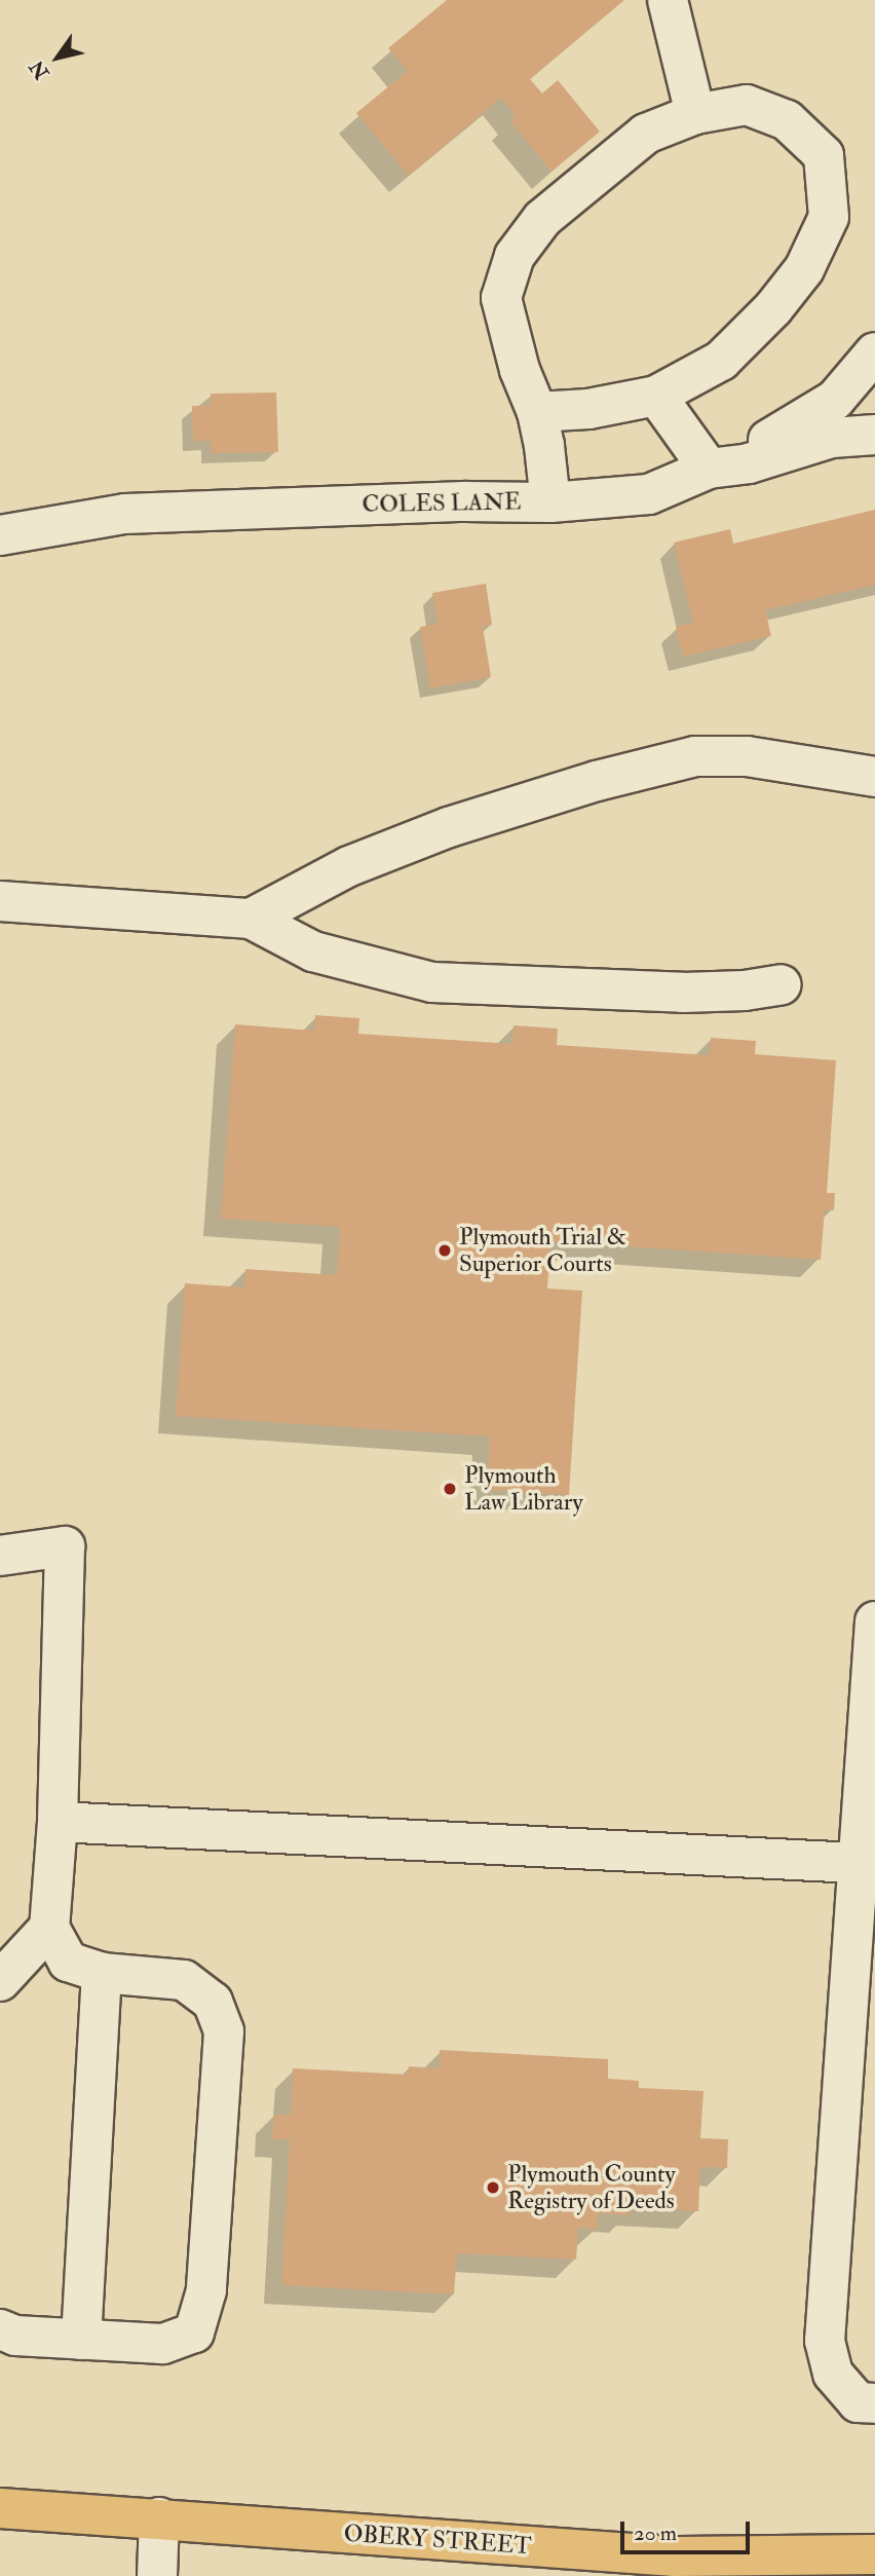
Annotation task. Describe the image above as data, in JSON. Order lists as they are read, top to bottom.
{
  "streets": {
    "main road": ["OBERY STREET"],
    "street": ["COLES LANE"]
  },
  "places": ["Plymouth Trial & Superior Courts", "Plymouth Law Library", "Plymouth County Registry of Deeds"],
  "scale_bar": "20 m",
  "north": "bottom left"
}
